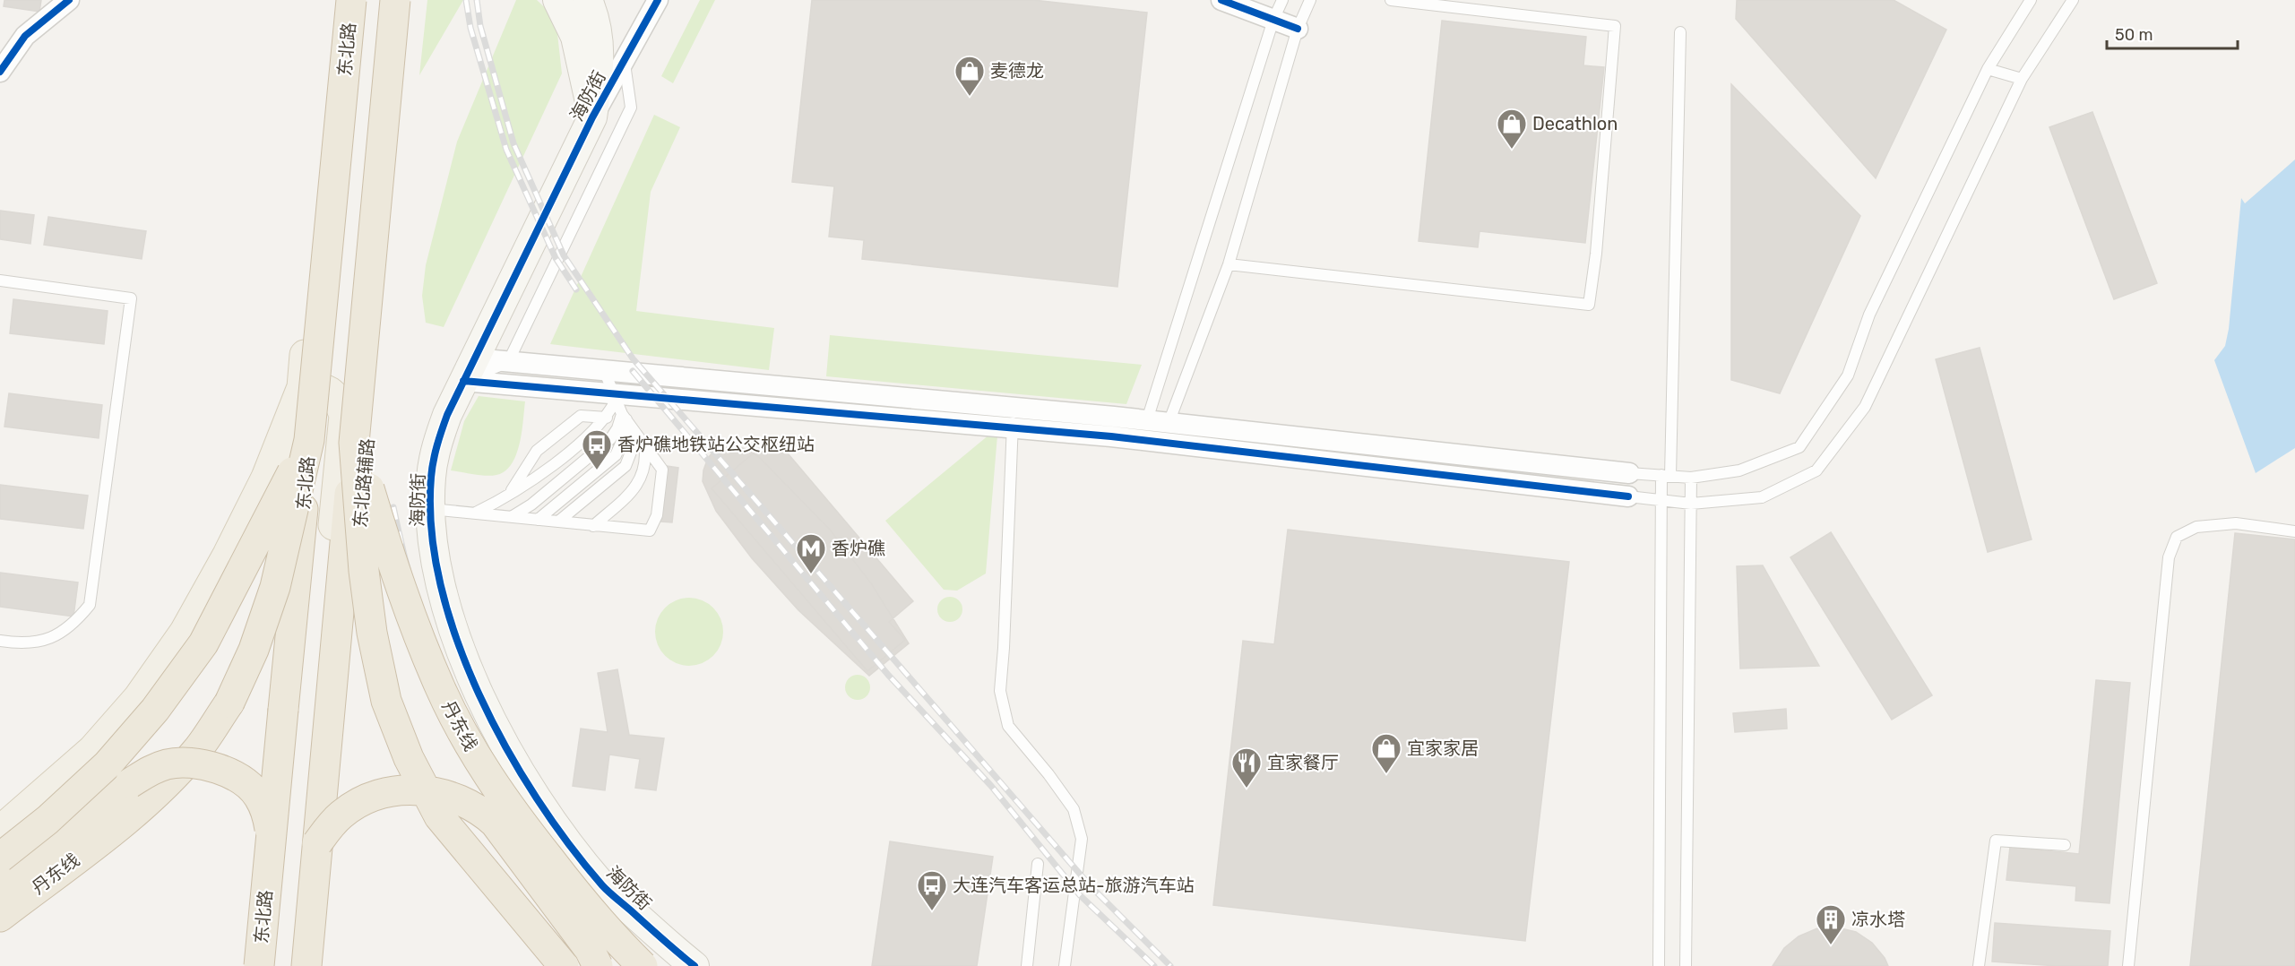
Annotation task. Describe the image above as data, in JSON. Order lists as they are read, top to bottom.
{
  "streets": {
    "highway": ["东北路", "丹东线"],
    "street": ["海防街", "东北路辅路"]
  },
  "crossings": [
    ["东北路", "丹东线"]
  ],
  "places": {
    "shop": ["麦德龙", "Decathlon", "宜家家居"],
    "bus stop": ["香炉礁地铁站公交枢纽站", "大连汽车客运总站-旅游汽车站"],
    "metro station": ["香炉礁"],
    "restaurant": ["宜家餐厅"],
    "building": ["凉水塔"]
  },
  "scale_bar": "50 m"
}
